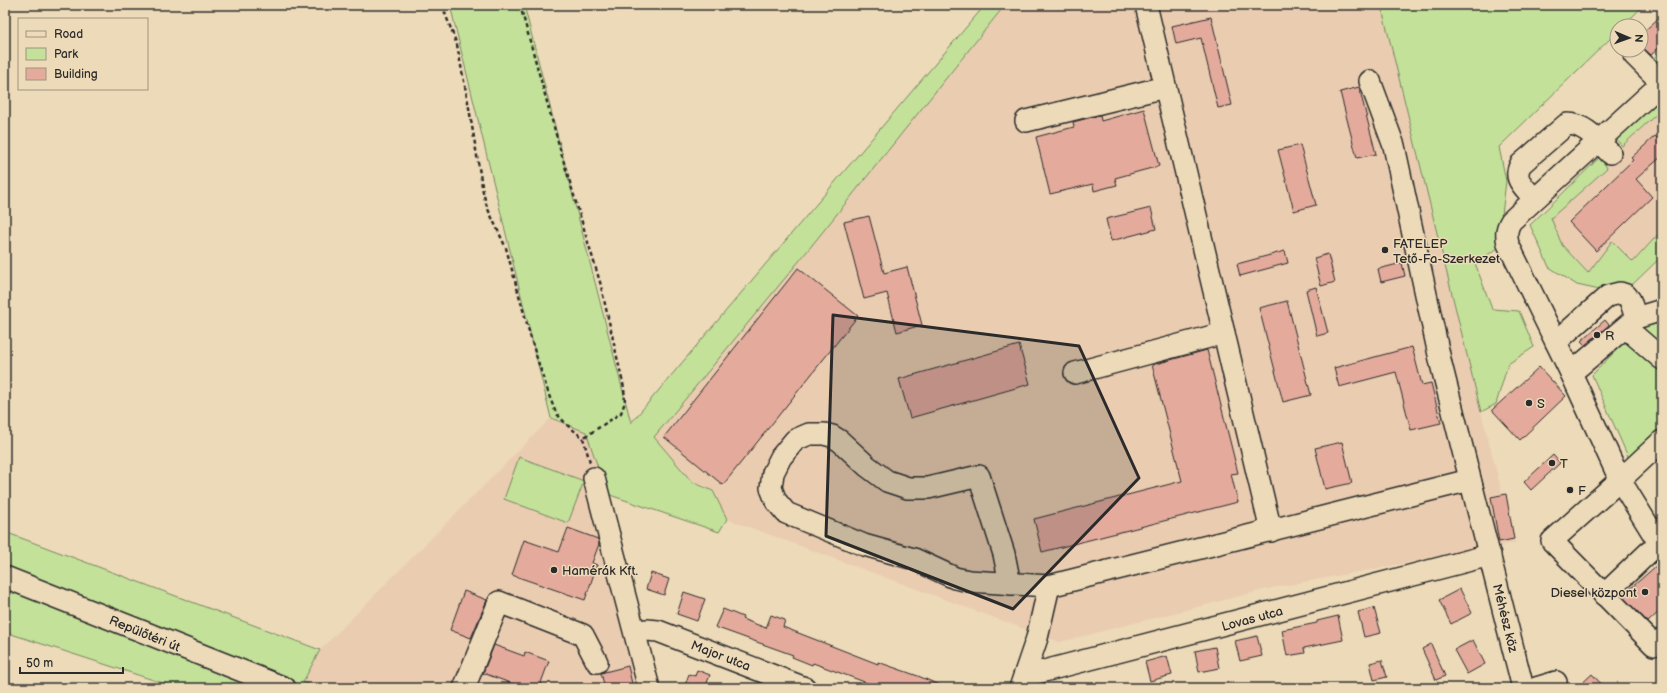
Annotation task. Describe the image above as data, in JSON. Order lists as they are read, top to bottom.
{
  "streets": {
    "street": [
      "Lovas utca",
      "Méhész köz",
      "Repülőtéri út",
      "Major utca"
    ]
  },
  "crossings": [
    ["Lovas utca", "Méhész köz"]
  ],
  "places": [
    "FATELEP Tető-Fa-Szerkezet",
    "R",
    "S",
    "T",
    "F",
    "Hamérák Kft.",
    "Diesel központ"
  ],
  "legend": ["Road", "Park", "Building"],
  "scale_bar": "50 m",
  "north": "right"
}
